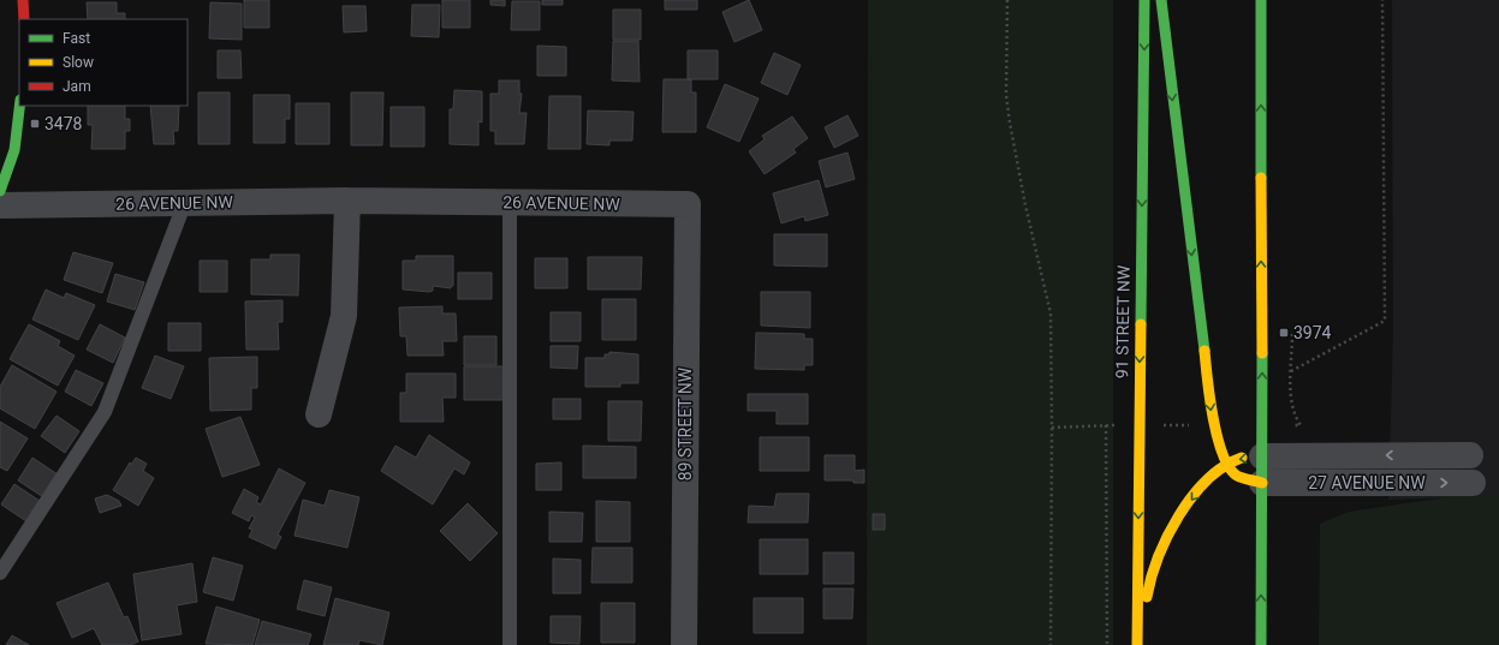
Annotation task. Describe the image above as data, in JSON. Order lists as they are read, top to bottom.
{
  "streets": {
    "main road": ["91 STREET NW"],
    "street": ["26 AVENUE NW", "89 STREET NW", "27 AVENUE NW"]
  },
  "crossings": [
    ["26 AVENUE NW", "89 STREET NW"]
  ],
  "places": {
    "transit": ["3478", "3974"]
  },
  "legend": ["Fast", "Slow", "Jam"]
}
